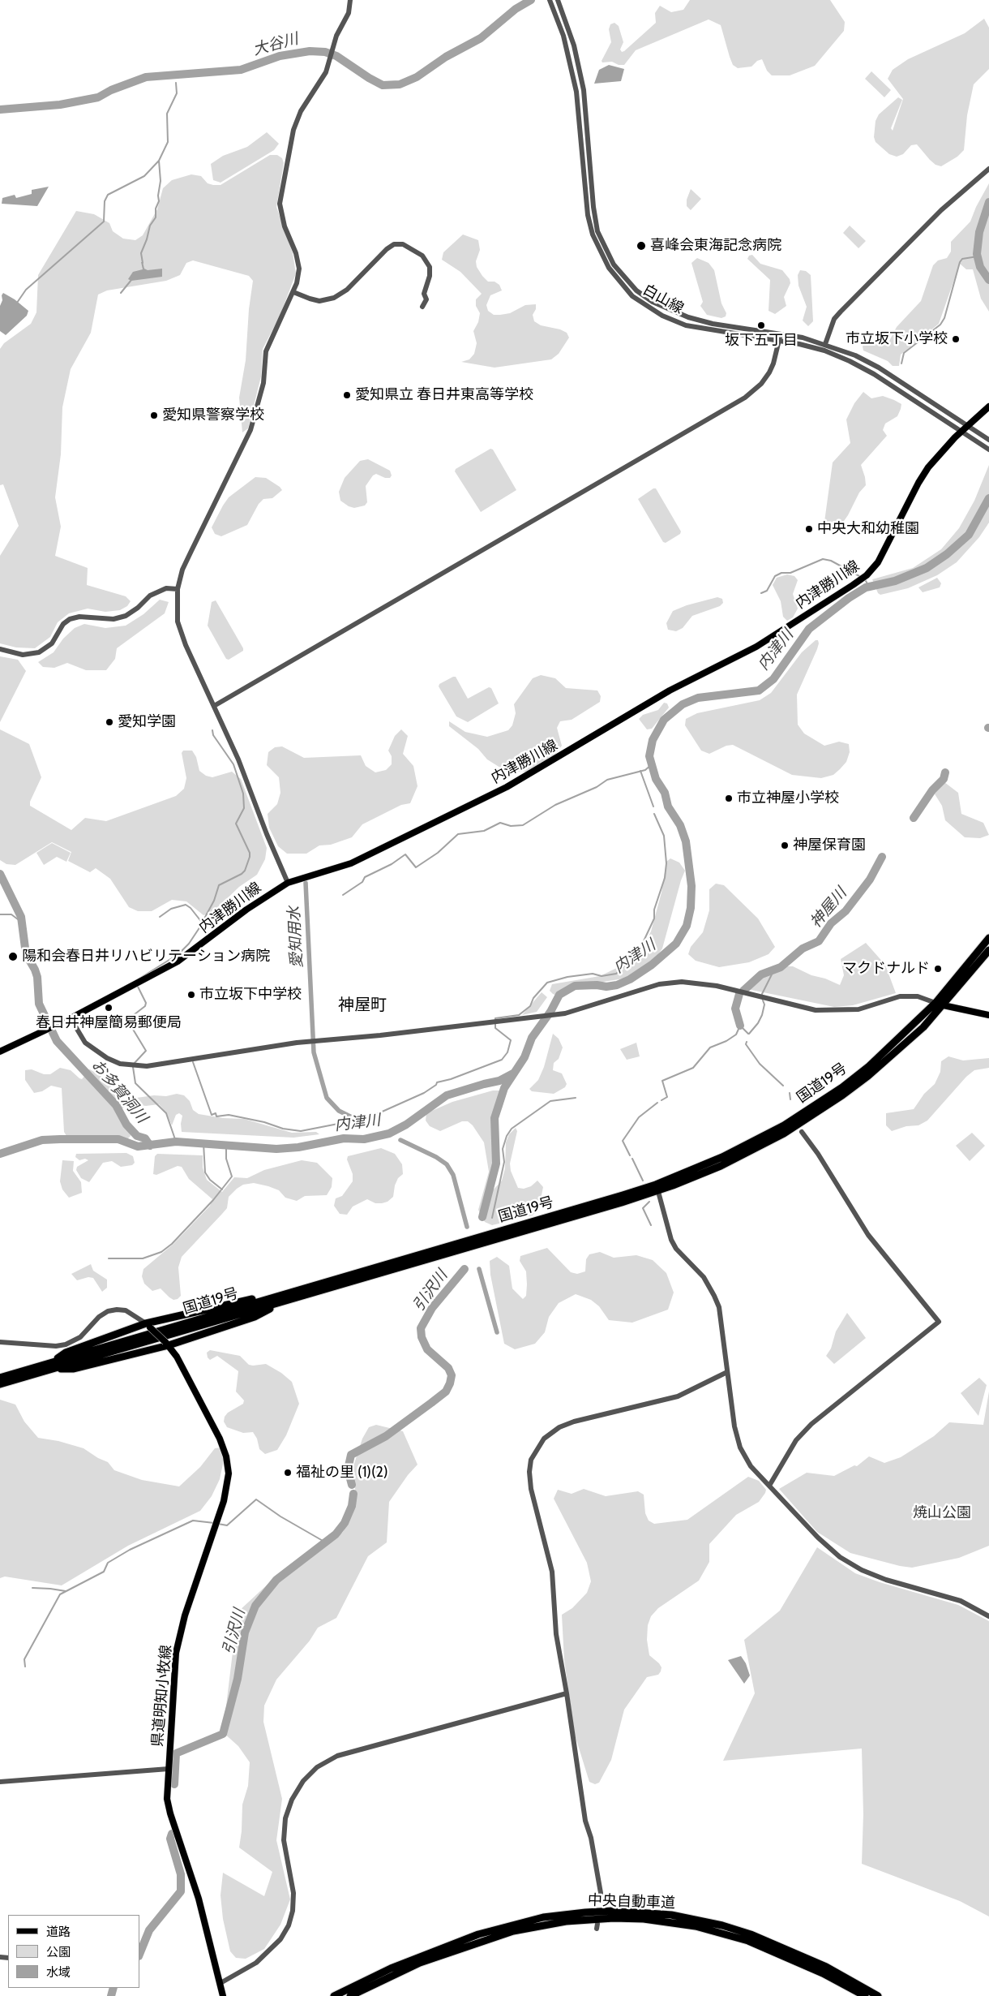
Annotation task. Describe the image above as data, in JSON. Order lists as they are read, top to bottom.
{
  "streets": {
    "highway": ["国道19号", "中央自動車道"],
    "main road": ["内津勝川線", "県道明知小牧線"],
    "street": ["白山線"]
  },
  "crossings": [
    ["白山線", "内津勝川線"]
  ],
  "districts": ["神屋町"],
  "water": [
    "大谷川",
    "内津川",
    "神屋川",
    "愛知用水",
    "お多賀洞川",
    "引沢川"
  ],
  "parks": ["焼山公園"],
  "places": [
    "喜峰会東海記念病院",
    "坂下五丁目",
    "市立坂下小学校",
    "愛知県立 春日井東高等学校",
    "愛知県警察学校",
    "中央大和幼稚園",
    "愛知学園",
    "市立神屋小学校",
    "神屋保育園",
    "陽和会春日井リハビリテーション病院",
    "マクドナルド",
    "市立坂下中学校",
    "春日井神屋簡易郵便局",
    "福祉の里 (1)(2)"
  ],
  "legend": ["道路", "公園", "水域"]
}
